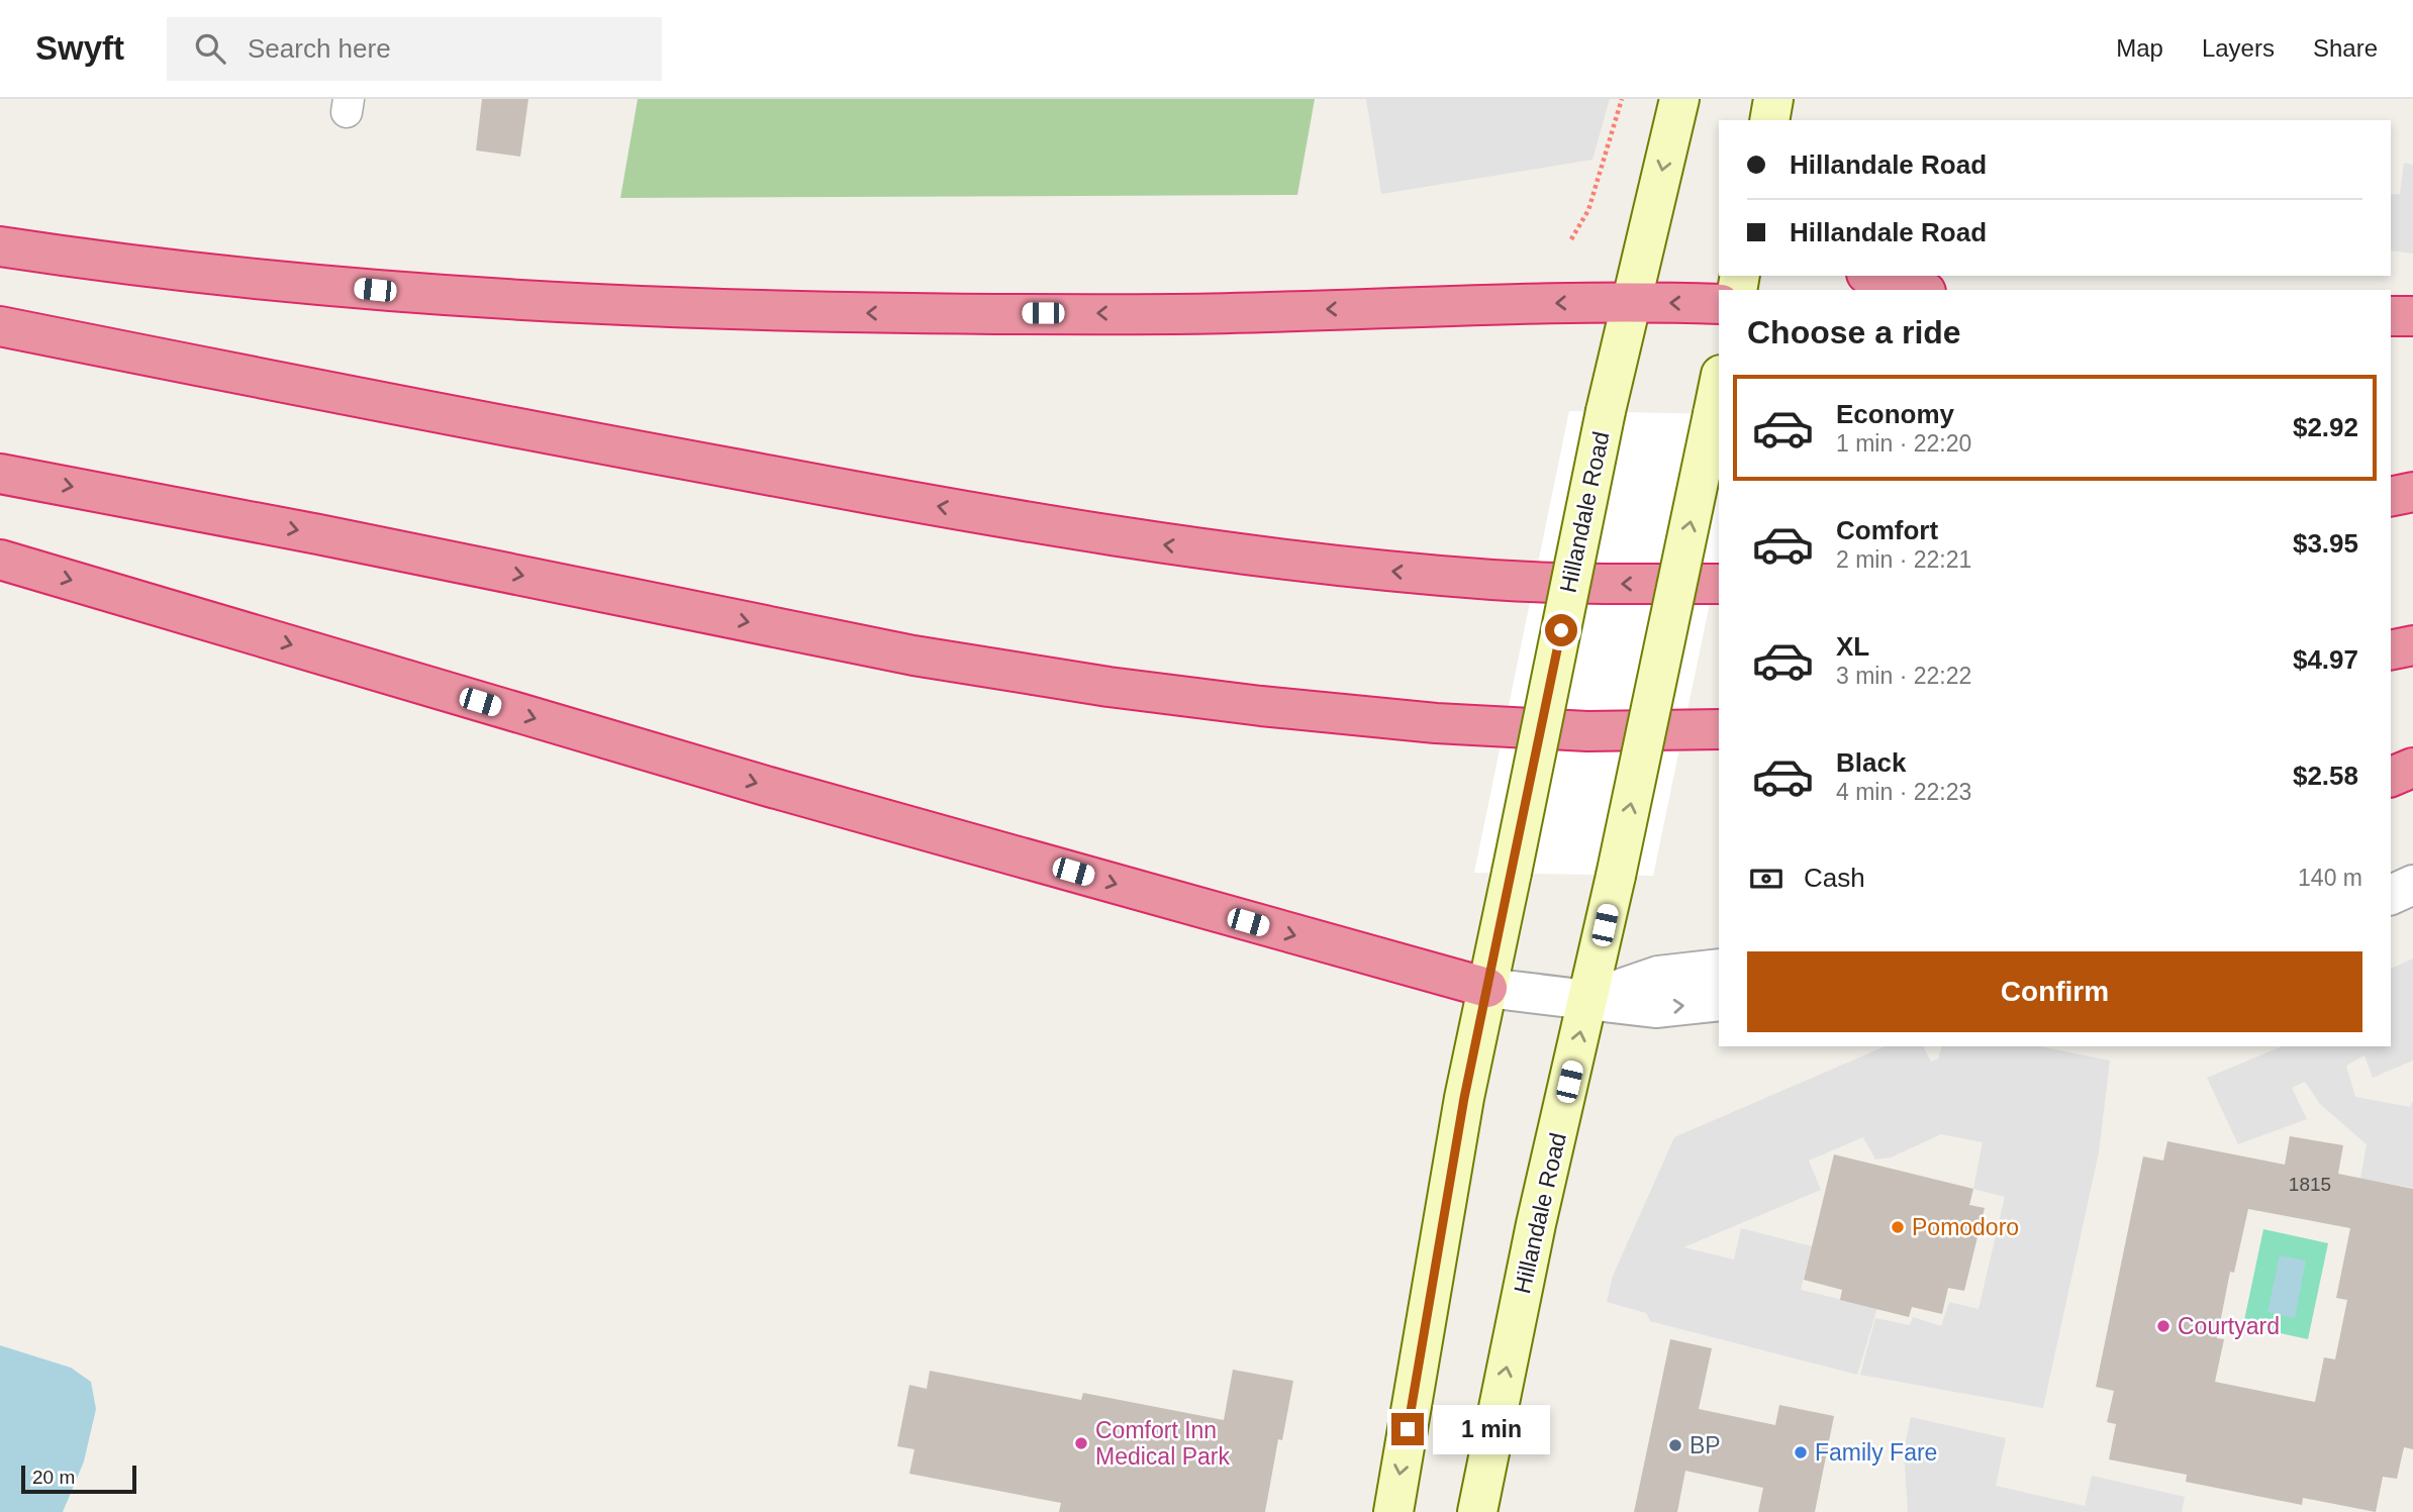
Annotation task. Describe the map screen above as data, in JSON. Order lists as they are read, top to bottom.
{
  "streets": {
    "main road": ["Hillandale Road"]
  },
  "places": [
    "Pomodoro",
    "Courtyard",
    "Comfort Inn Medical Park",
    "BP",
    "Family Fare"
  ],
  "house_numbers": ["1815"],
  "scale_bar": "20 m",
  "page": {
    "header": "Swyft",
    "search": "Search here",
    "nav": ["Map", "Layers", "Share"],
    "banner": ["Hillandale Road", "Hillandale Road"],
    "heading": "Choose a ride",
    "list": [
      {
        "name": "Economy",
        "note": "1 min · 22:20",
        "value": "$2.92"
      },
      {
        "name": "Comfort",
        "note": "2 min · 22:21",
        "value": "$3.95"
      },
      {
        "name": "XL",
        "note": "3 min · 22:22",
        "value": "$4.97"
      },
      {
        "name": "Black",
        "note": "4 min · 22:23",
        "value": "$2.58"
      }
    ],
    "pay": ["Cash", "140 m"],
    "buttons": "Confirm",
    "bubble": "1 min",
    "scale": "20 m"
  }
}
